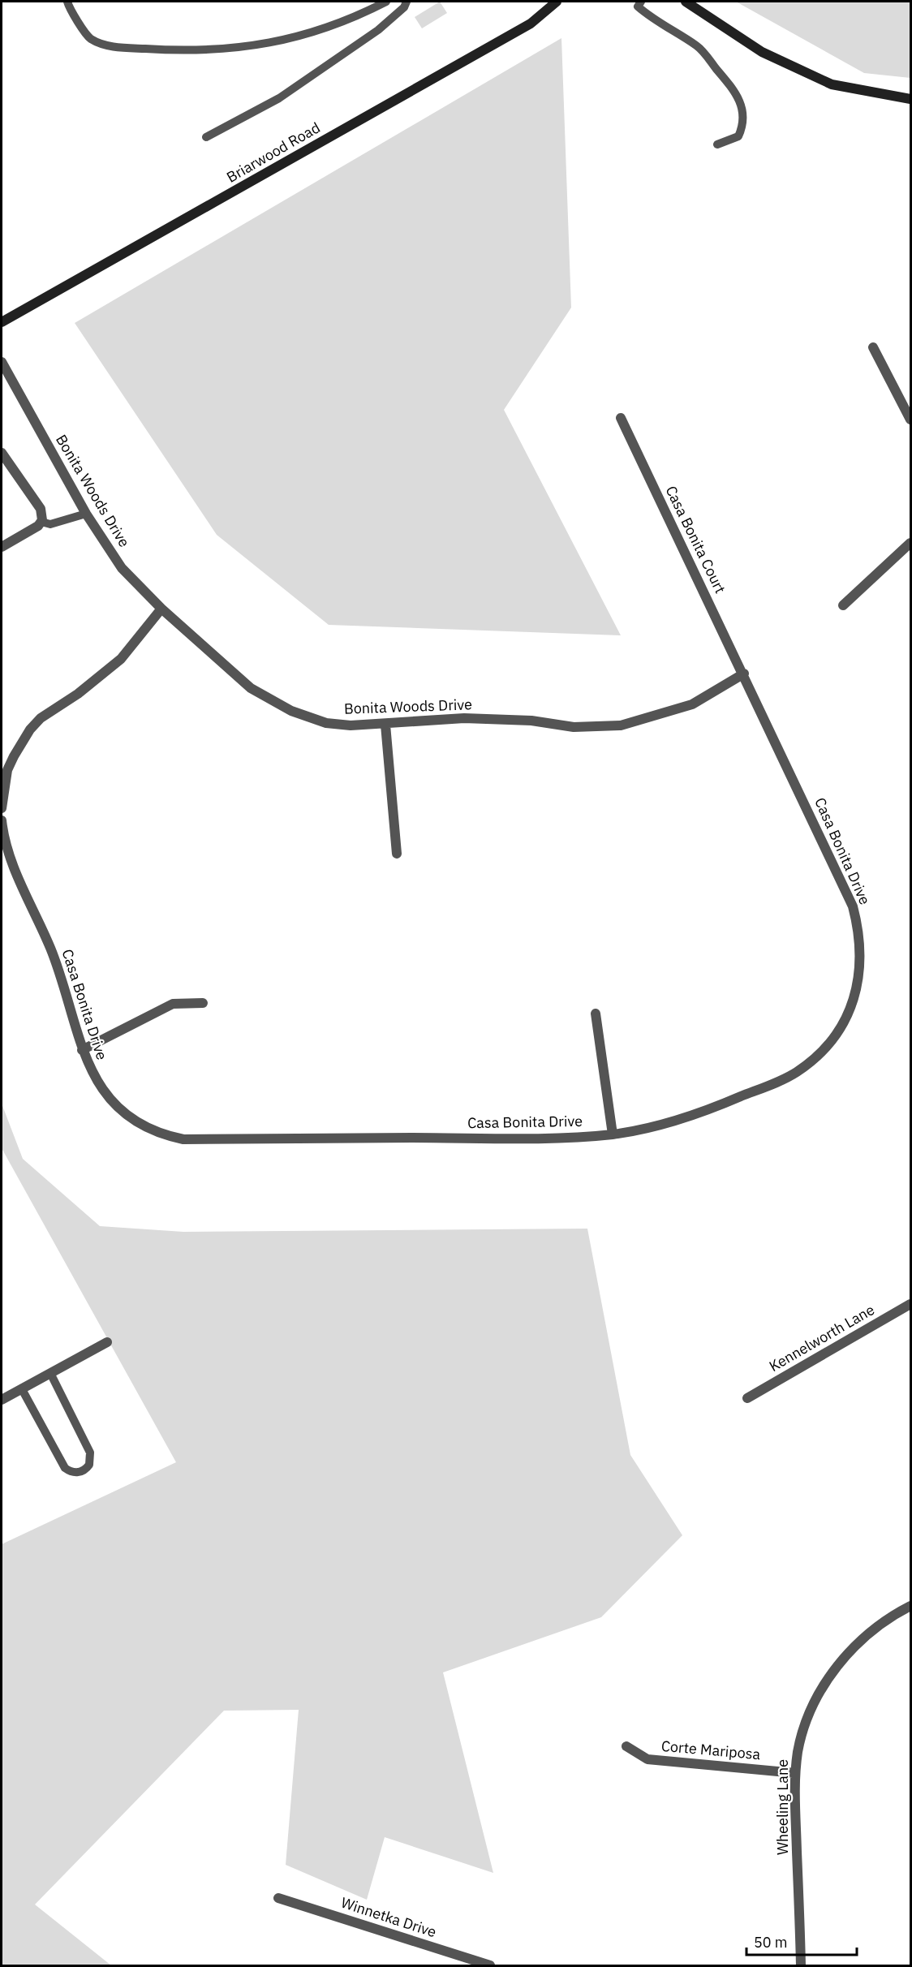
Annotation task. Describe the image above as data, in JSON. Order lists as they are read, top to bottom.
{
  "streets": {
    "main road": ["Briarwood Road"],
    "street": [
      "Bonita Woods Drive",
      "Casa Bonita Court",
      "Casa Bonita Drive",
      "Kennelworth Lane",
      "Corte Mariposa",
      "Wheeling Lane",
      "Winnetka Drive"
    ]
  },
  "crossings": [
    ["Bonita Woods Drive", "Casa Bonita Court"],
    ["Bonita Woods Drive", "Casa Bonita Drive"],
    ["Casa Bonita Court", "Casa Bonita Drive"],
    ["Corte Mariposa", "Wheeling Lane"]
  ],
  "scale_bar": "50 m"
}
